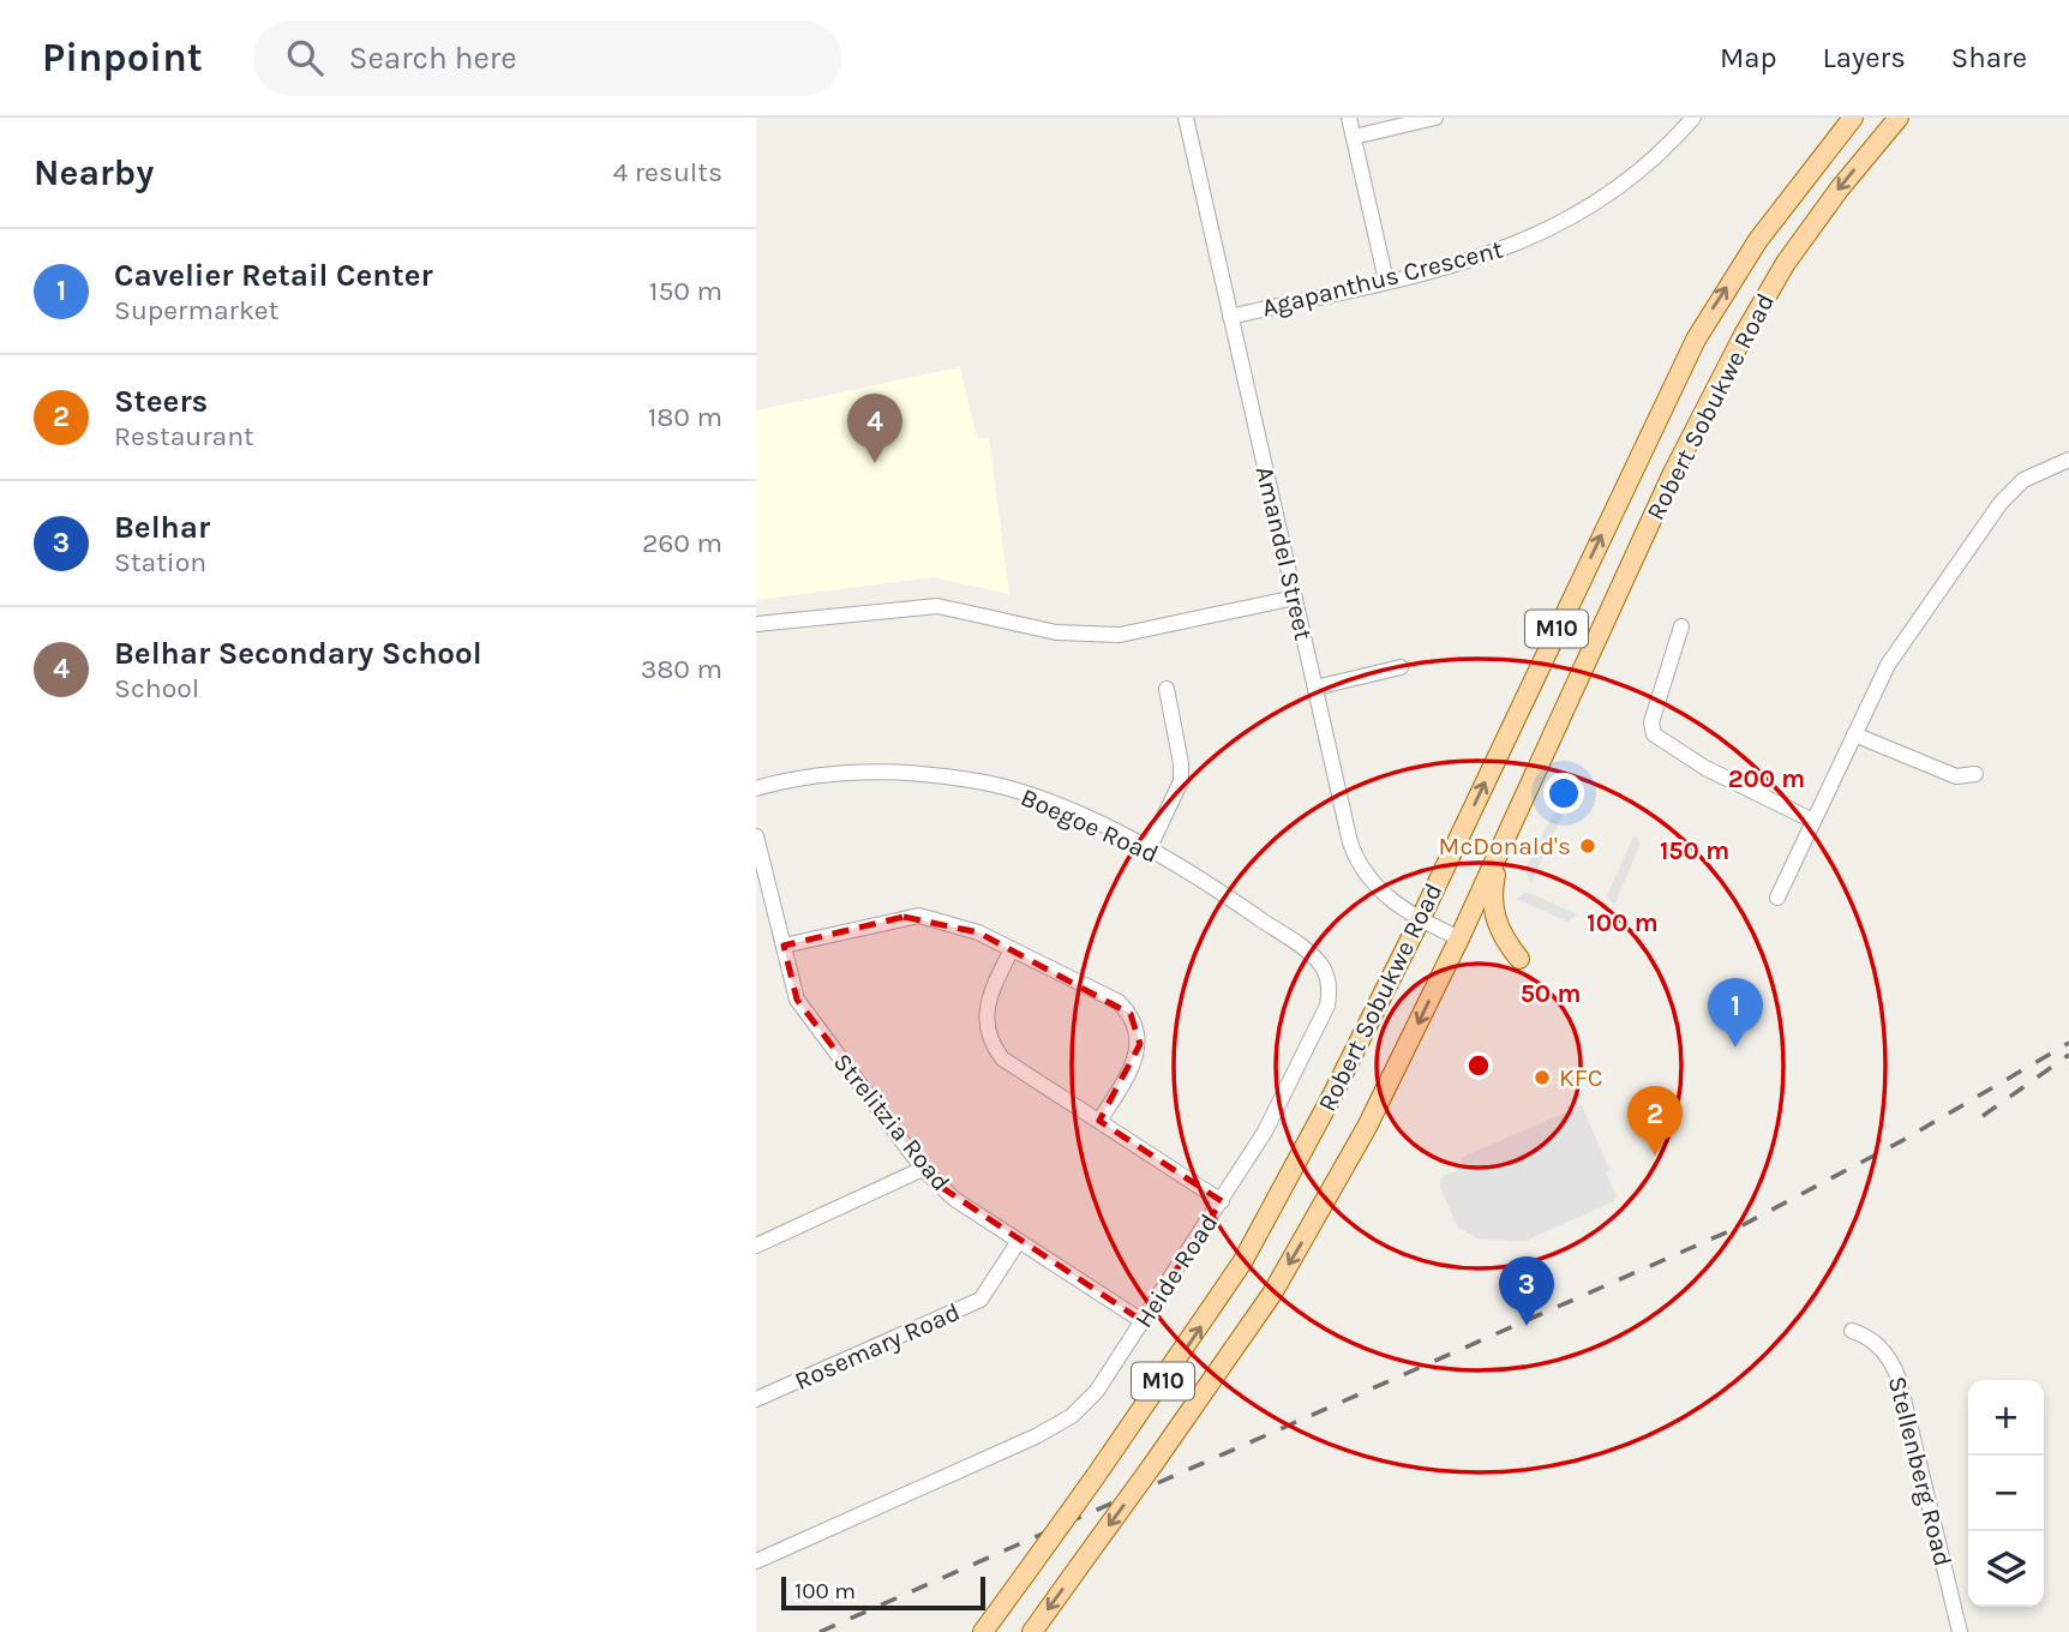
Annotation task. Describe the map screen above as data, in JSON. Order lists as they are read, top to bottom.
{
  "streets": {
    "main road": ["Robert Sobukwe Road", "M10"],
    "street": [
      "Agapanthus Crescent",
      "Amandel Street",
      "Boegoe Road",
      "Strelitzia Road",
      "Heide Road",
      "Rosemary Road",
      "Stellenberg Road"
    ]
  },
  "crossings": [
    ["Agapanthus Crescent", "Amandel Street"],
    ["Robert Sobukwe Road", "Amandel Street"],
    ["Boegoe Road", "Heide Road"],
    ["Strelitzia Road", "Heide Road"],
    ["Strelitzia Road", "Rosemary Road"]
  ],
  "places": ["McDonald's", "KFC"],
  "scale_bar": "100 m",
  "page": {
    "header": "Pinpoint",
    "search": "Search here",
    "nav": ["Map", "Layers", "Share"],
    "heading": ["Nearby", "4 results"],
    "list": [
      {
        "mark": "1",
        "name": "Cavelier Retail Center",
        "note": "Supermarket",
        "value": "150 m"
      },
      {
        "mark": "2",
        "name": "Steers",
        "note": "Restaurant",
        "value": "180 m"
      },
      {
        "mark": "3",
        "name": "Belhar",
        "note": "Station",
        "value": "260 m"
      },
      {
        "mark": "4",
        "name": "Belhar Secondary School",
        "note": "School",
        "value": "380 m"
      }
    ],
    "pins": [
      "4",
      "1",
      "2",
      "3"
    ],
    "map_buttons": ["+", "−"],
    "scale": "100 m"
  },
  "rings": [
    "200 m",
    "150 m",
    "100 m",
    "50 m"
  ]
}
